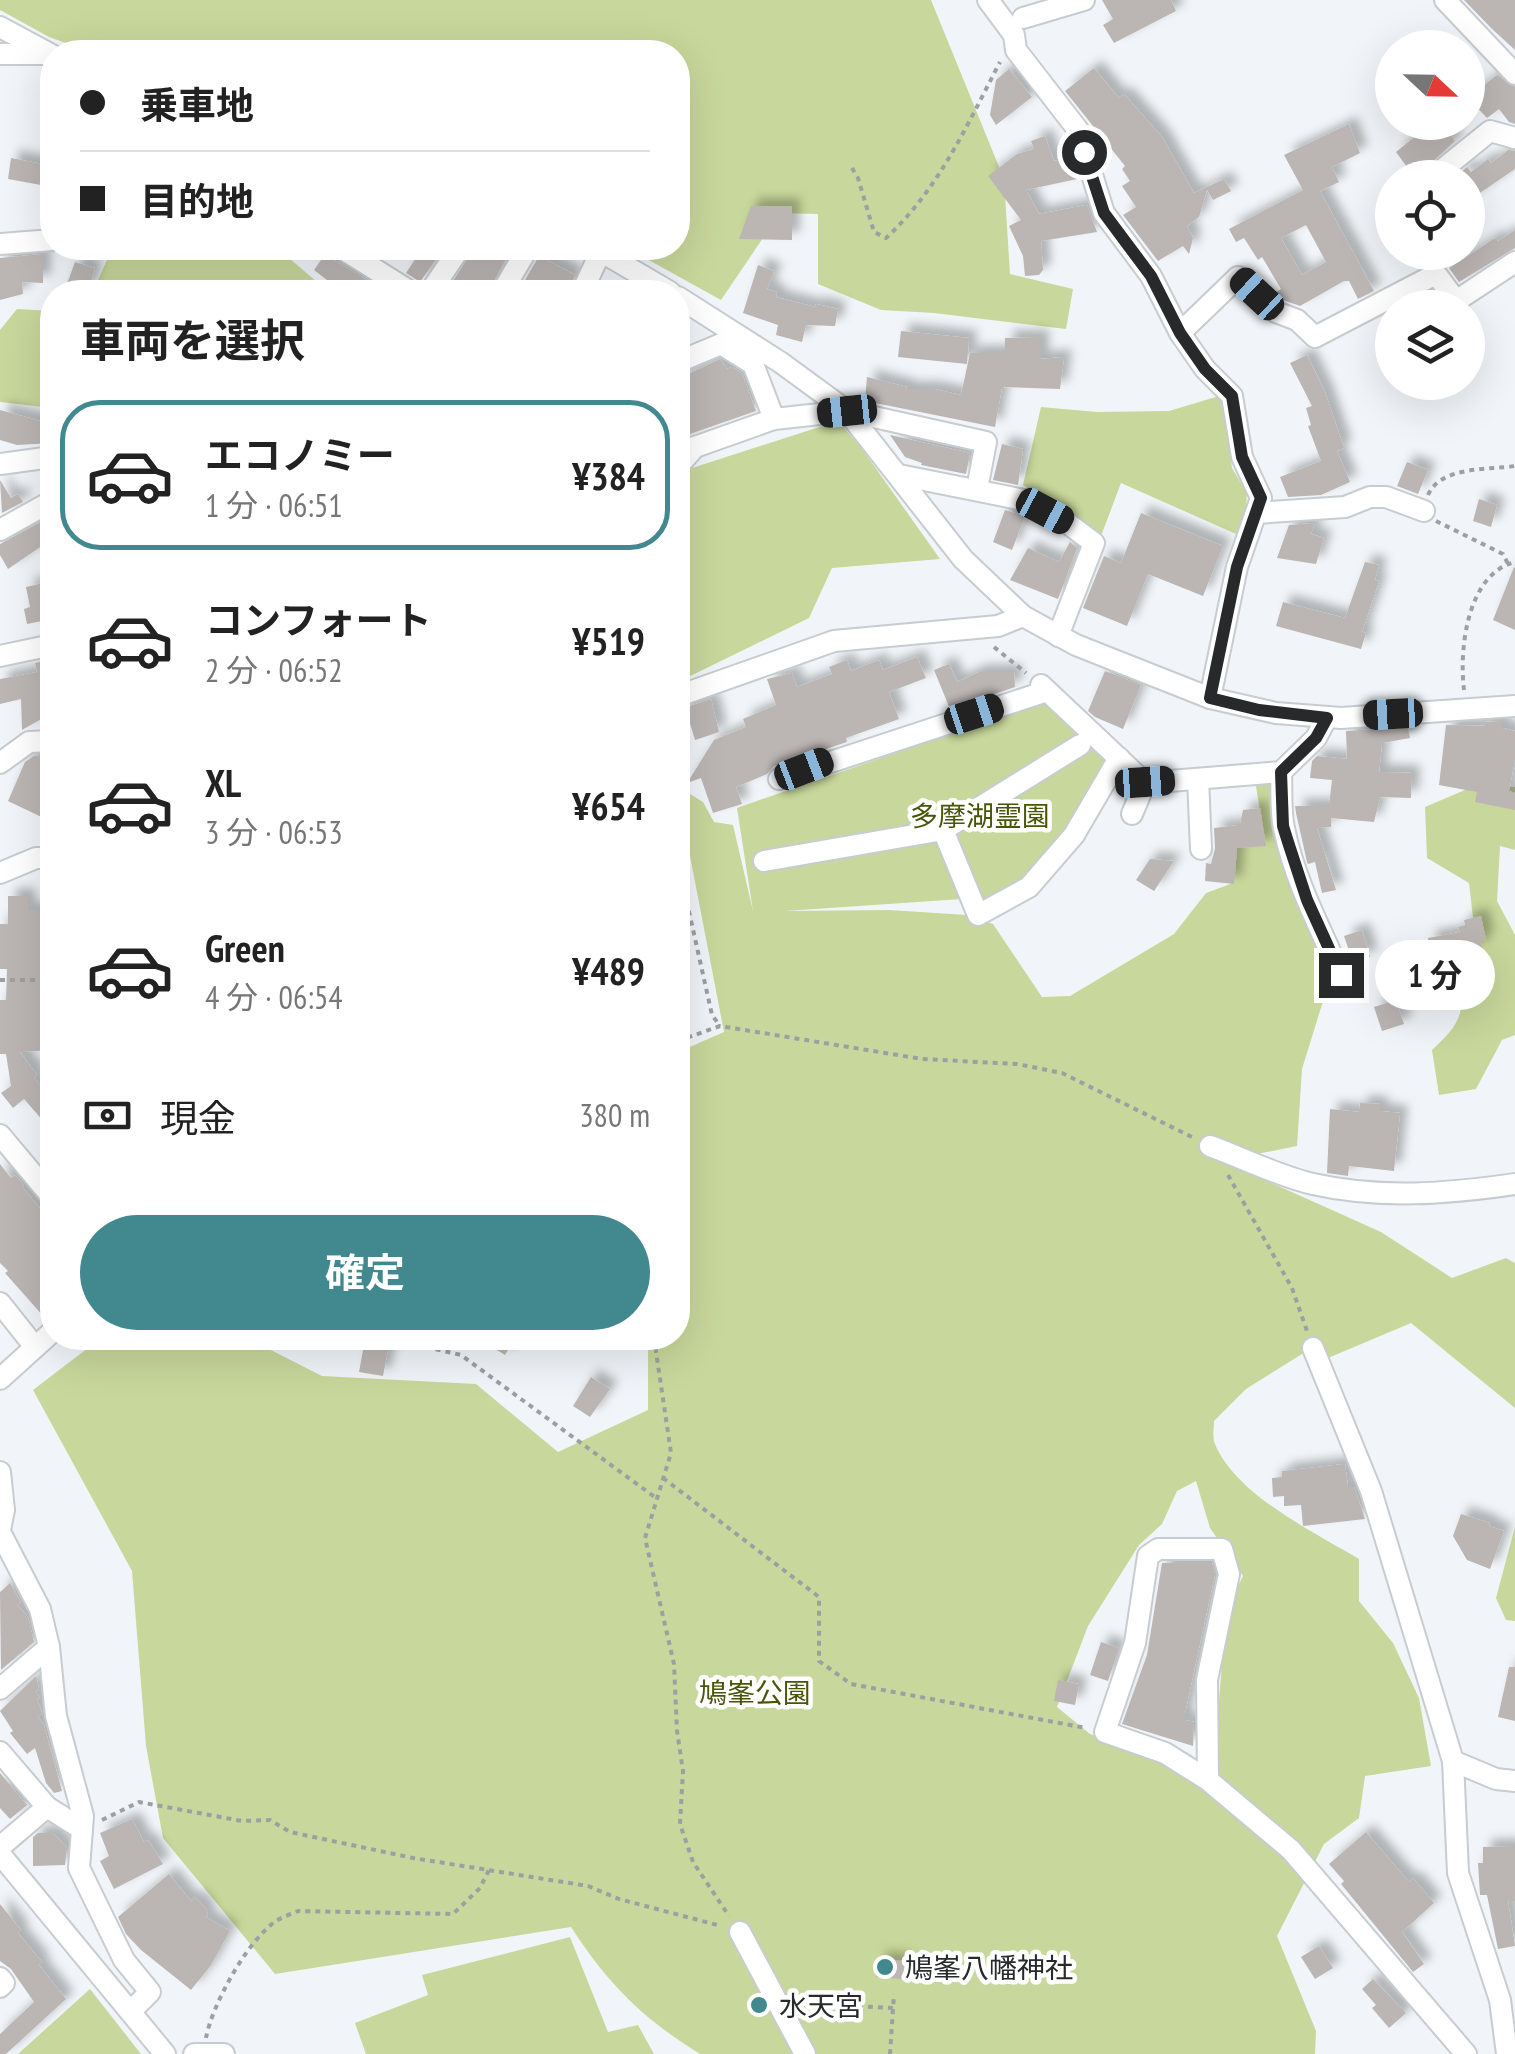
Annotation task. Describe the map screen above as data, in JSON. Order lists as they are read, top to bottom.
{
  "parks": ["多摩湖霊園", "鳩峯公園"],
  "places": ["鳩峯八幡神社", "水天宮"],
  "north": "right",
  "page": {
    "banner": ["乗車地", "目的地"],
    "heading": "車両を選択",
    "list": [
      {
        "name": "エコノミー",
        "note": "1 分 · 06:51",
        "value": "¥384"
      },
      {
        "name": "コンフォート",
        "note": "2 分 · 06:52",
        "value": "¥519"
      },
      {
        "name": "XL",
        "note": "3 分 · 06:53",
        "value": "¥654"
      },
      {
        "name": "Green",
        "note": "4 分 · 06:54",
        "value": "¥489"
      }
    ],
    "bubble": "1 分",
    "pay": ["現金", "380 m"],
    "buttons": "確定"
  }
}
